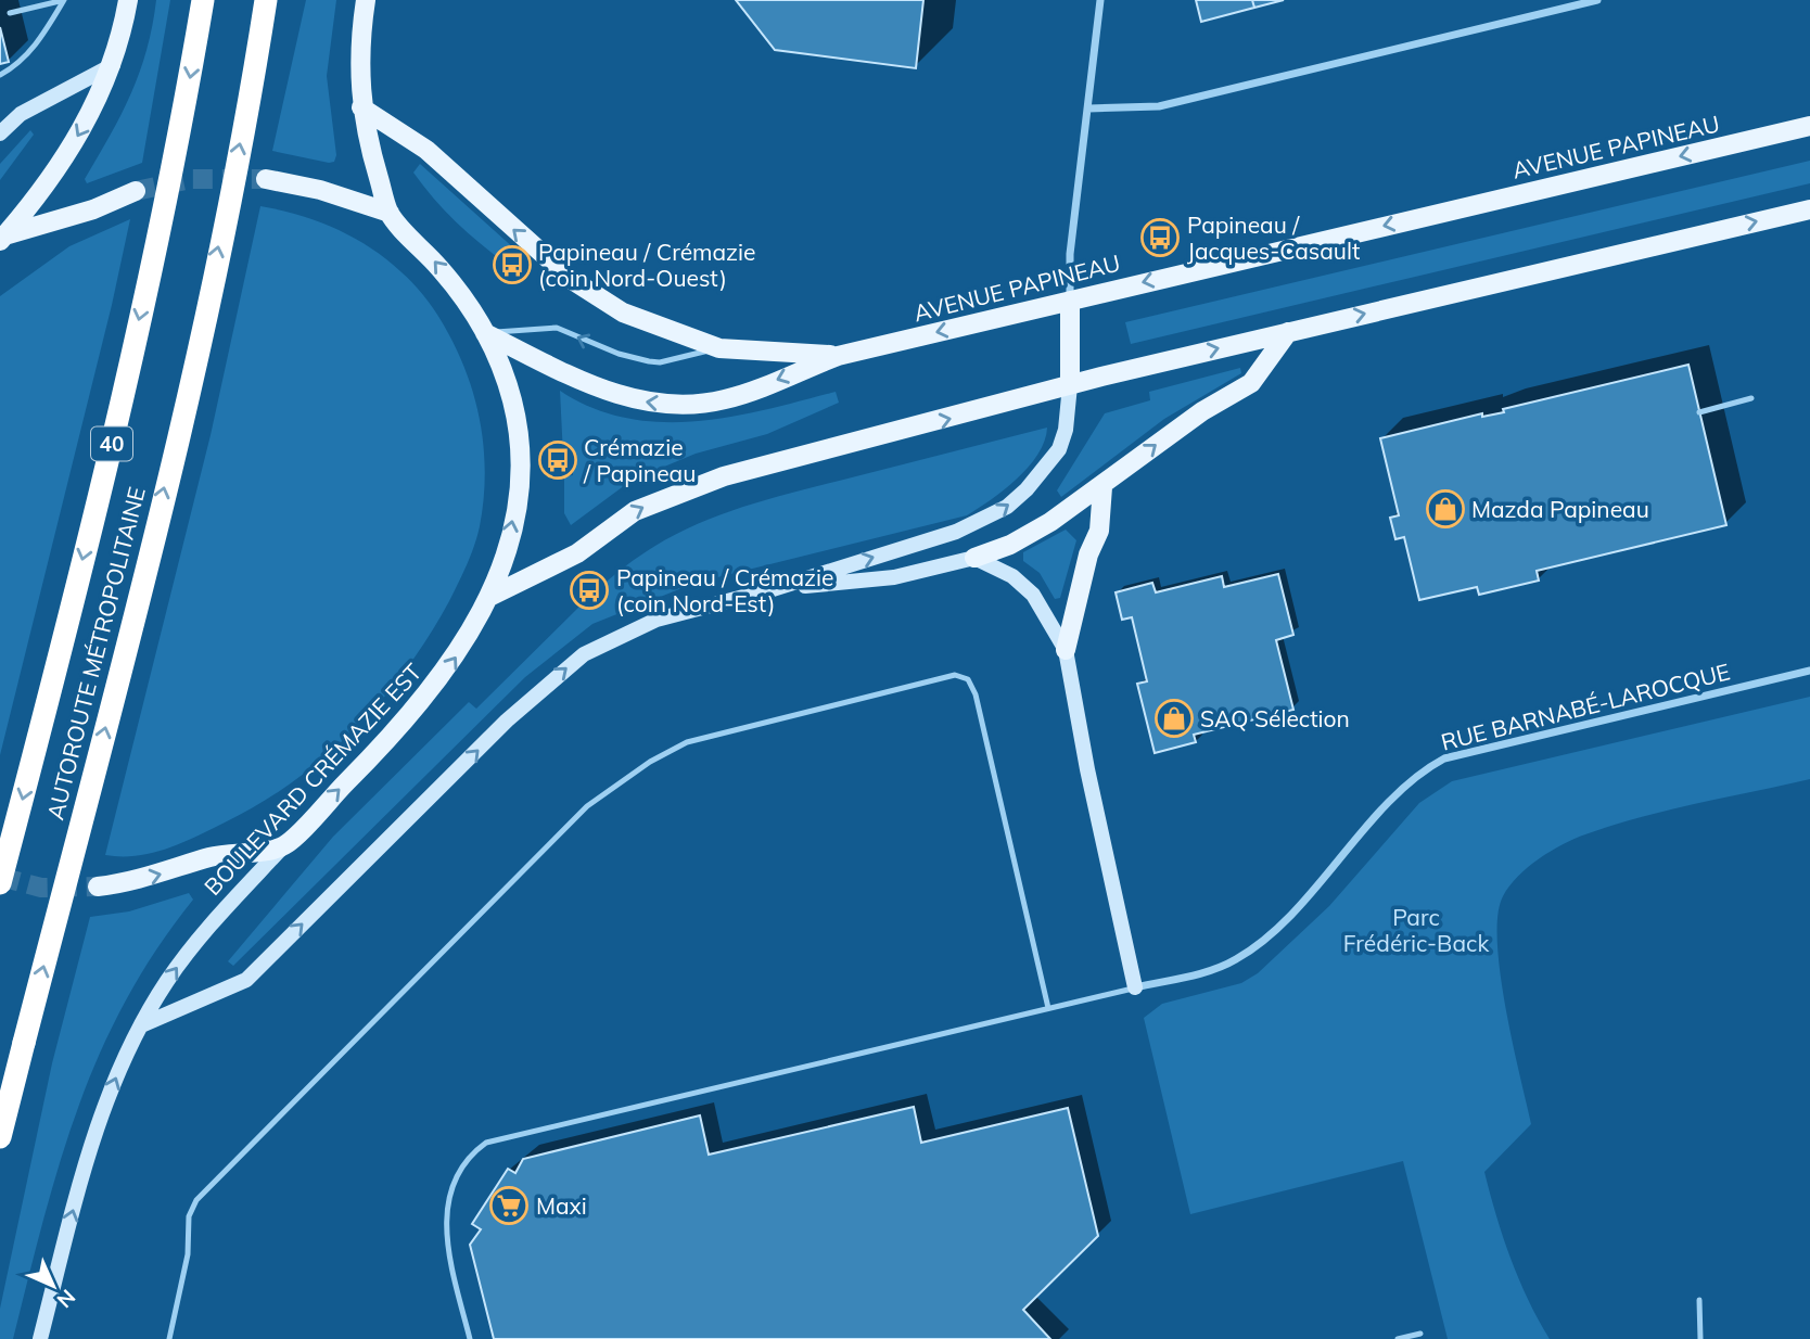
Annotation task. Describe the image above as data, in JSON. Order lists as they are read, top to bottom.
{
  "streets": {
    "highway": ["40", "AUTOROUTE MÉTROPOLITAINE"],
    "main road": ["AVENUE PAPINEAU", "BOULEVARD CRÉMAZIE EST"],
    "street": ["RUE BARNABÉ-LAROCQUE"]
  },
  "crossings": [
    ["AVENUE PAPINEAU", "BOULEVARD CRÉMAZIE EST"]
  ],
  "one_way": ["BOULEVARD CRÉMAZIE EST"],
  "parks": ["Parc Frédéric-Back"],
  "places": {
    "bus stop": [
      "Papineau / Jacques-Casault",
      "Papineau / Crémazie (coin Nord-Ouest)",
      "Crémazie / Papineau",
      "Papineau / Crémazie (coin Nord-Est)"
    ],
    "shop": ["Mazda Papineau", "SAQ Sélection"],
    "supermarket": ["Maxi"]
  },
  "north": "bottom right"
}
